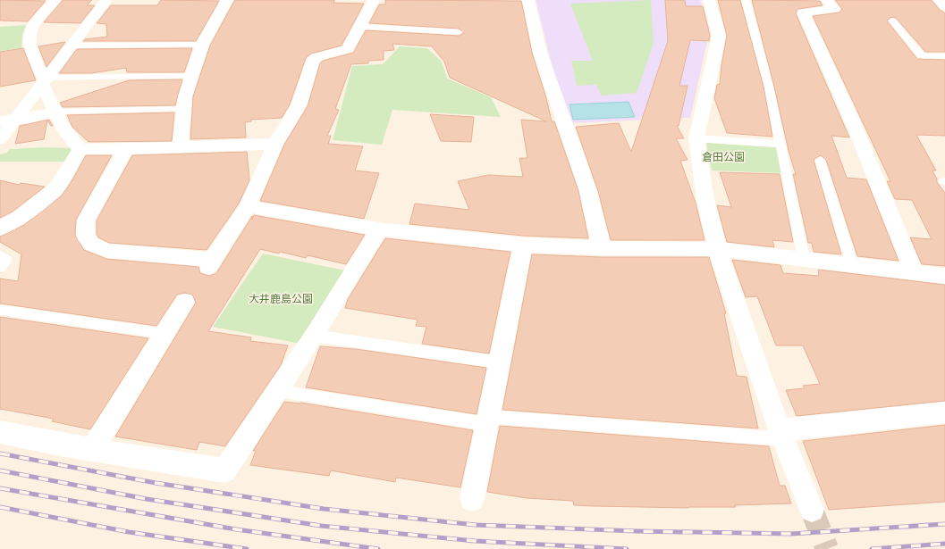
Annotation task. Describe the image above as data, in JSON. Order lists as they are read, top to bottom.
{
  "parks": ["倉田公園", "大井鹿島公園"]
}
